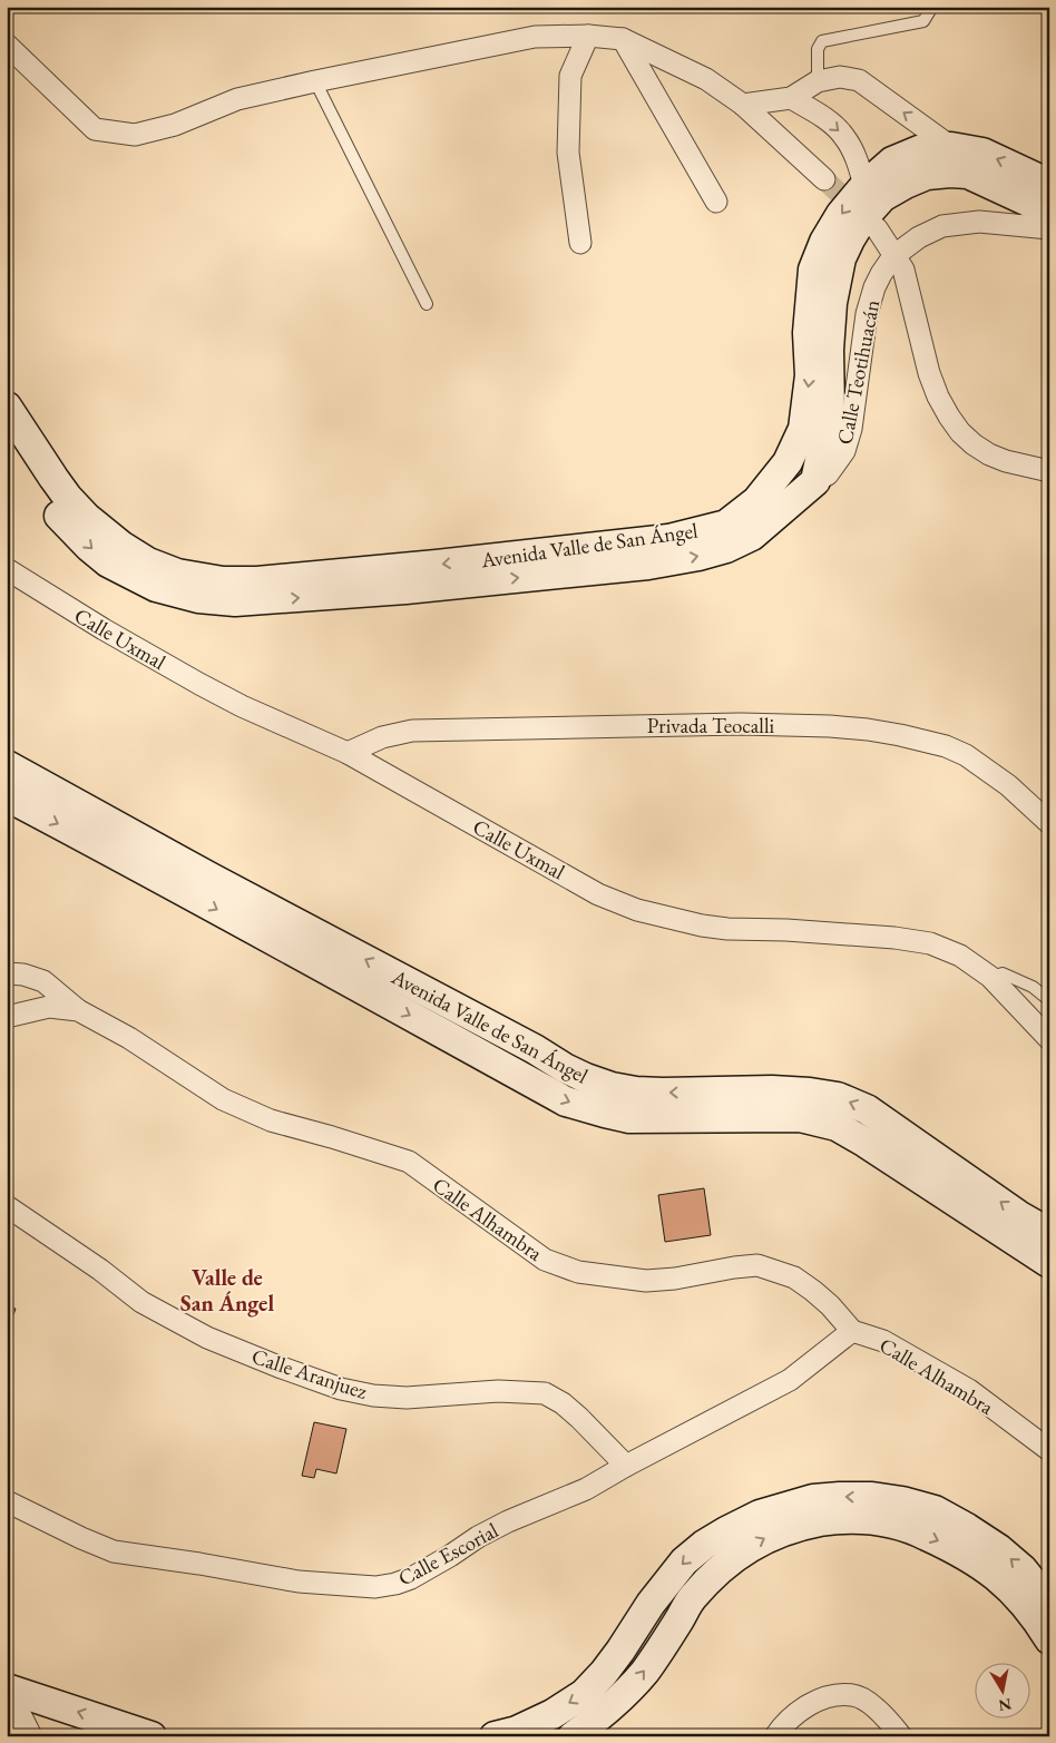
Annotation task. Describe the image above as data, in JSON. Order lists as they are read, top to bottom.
{
  "streets": {
    "street": [
      "Calle Teotihuacán",
      "Avenida Valle de San Ángel",
      "Calle Uxmal",
      "Privada Teocalli",
      "Calle Alhambra",
      "Calle Aranjuez",
      "Calle Escorial"
    ]
  },
  "crossings": [
    ["Calle Teotihuacán", "Avenida Valle de San Ángel"],
    ["Calle Uxmal", "Privada Teocalli"],
    ["Calle Alhambra", "Calle Escorial"],
    ["Calle Aranjuez", "Calle Escorial"]
  ],
  "districts": ["Valle de San Ángel"],
  "north": "bottom"
}
